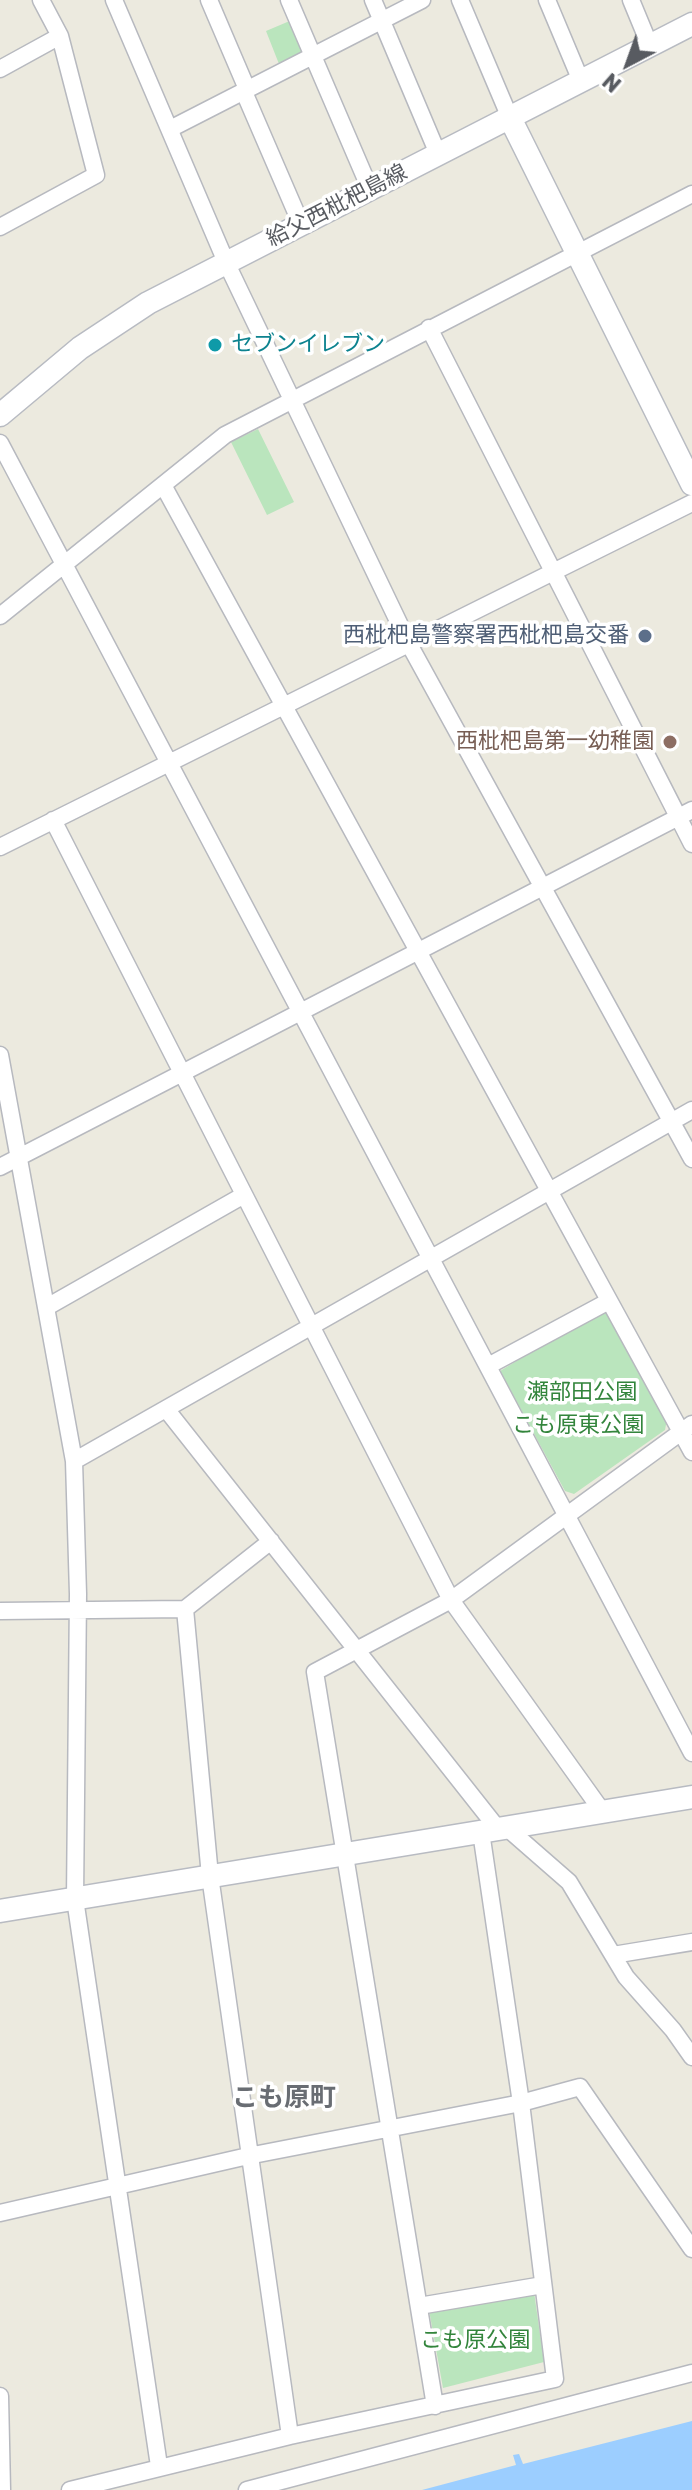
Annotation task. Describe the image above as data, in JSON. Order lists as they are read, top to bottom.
{
  "streets": {
    "street": ["給父西枇杷島線"]
  },
  "districts": ["こも原町"],
  "parks": ["瀬部田公園", "こも原東公園", "こも原公園"],
  "places": ["セブンイレブン", "西枇杷島警察署西枇杷島交番", "西枇杷島第一幼稚園"],
  "north": "bottom left"
}
